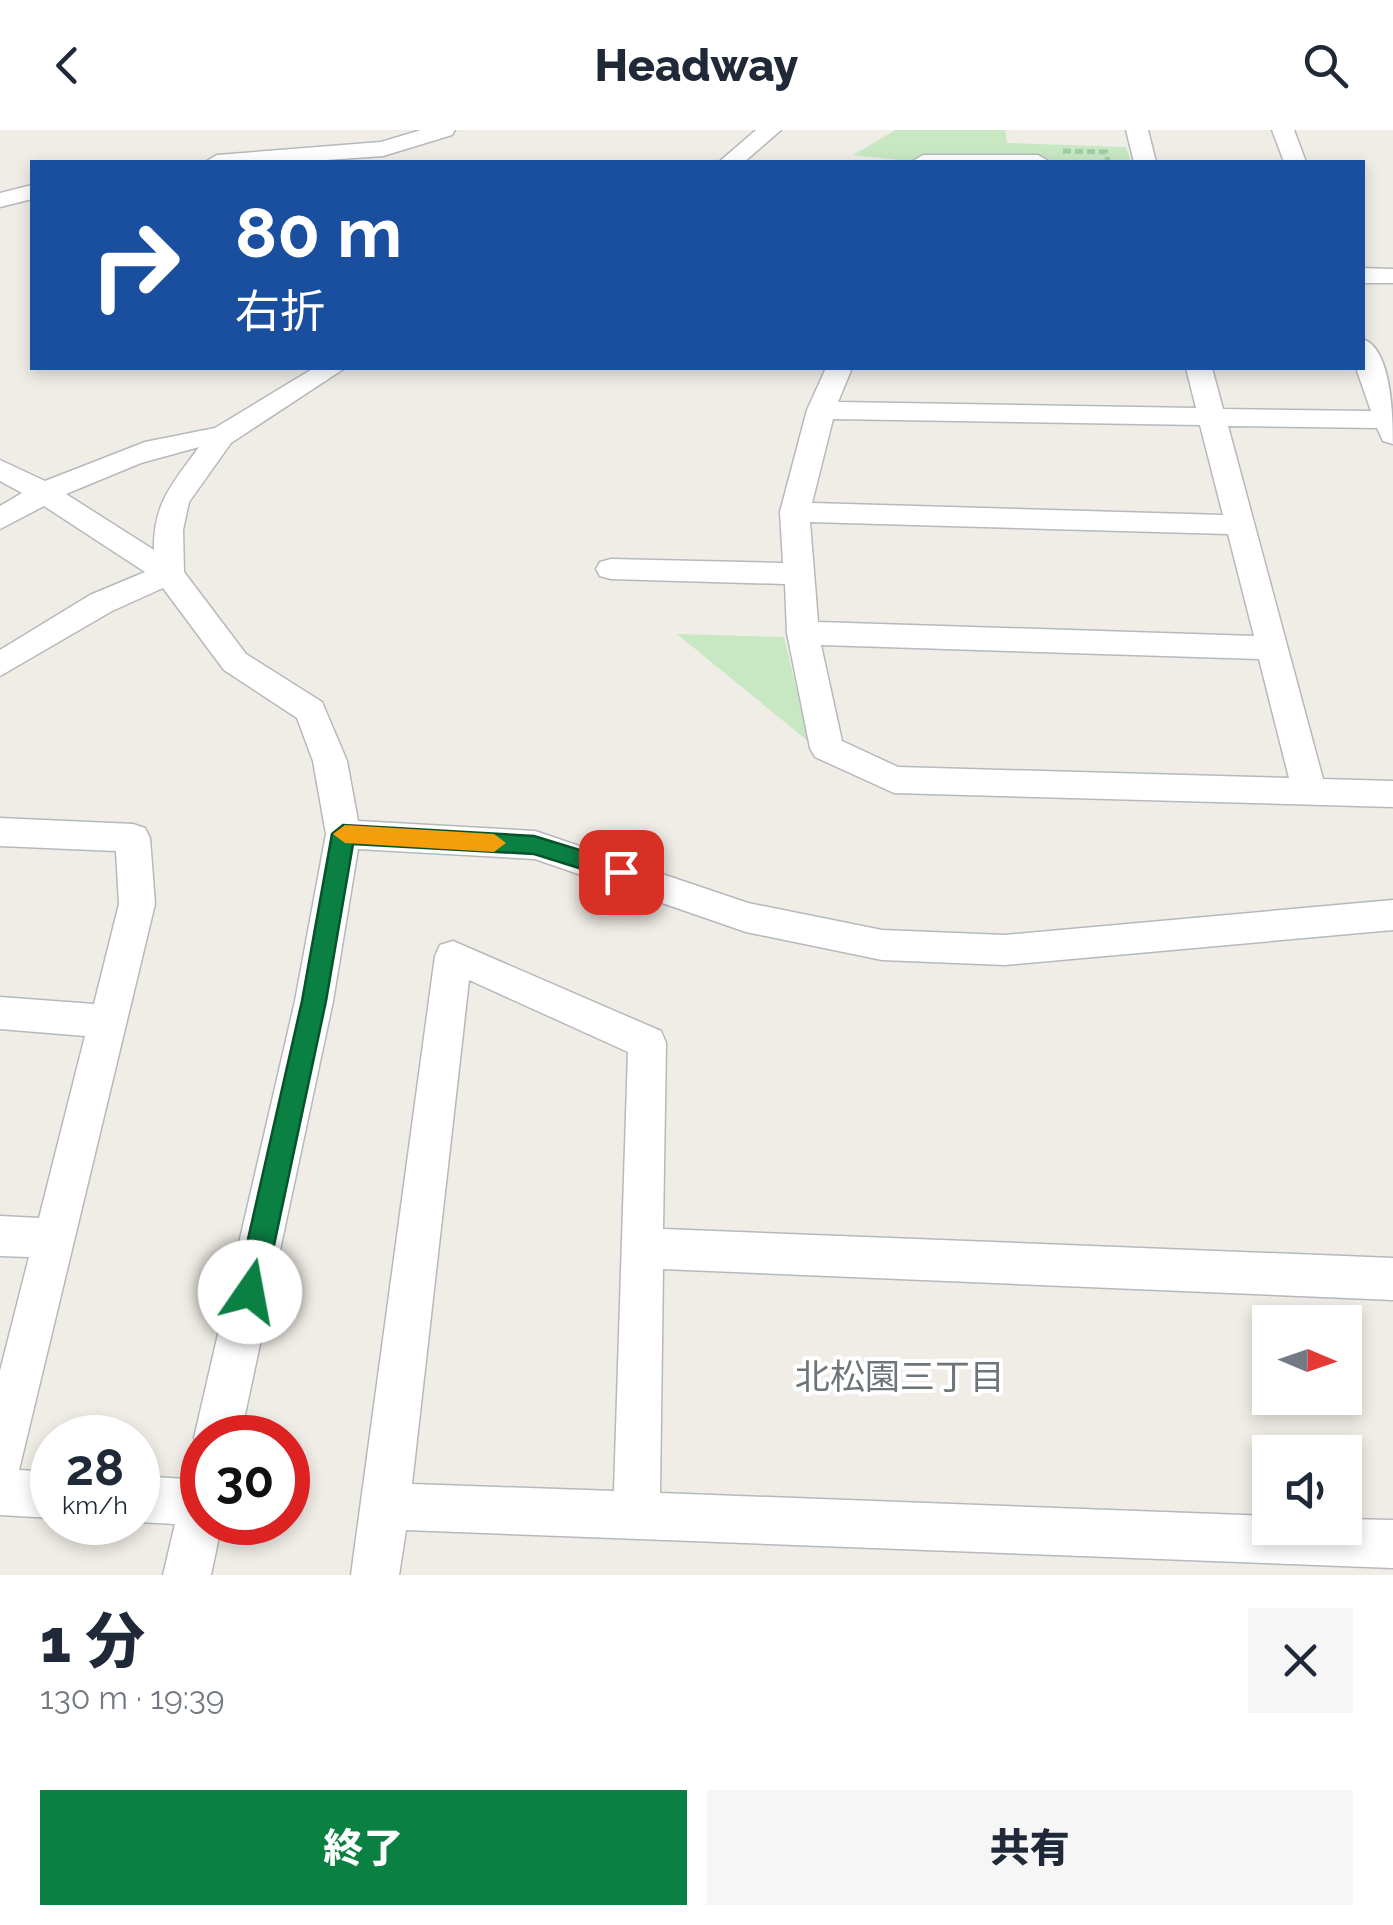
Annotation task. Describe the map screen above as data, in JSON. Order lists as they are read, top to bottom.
{
  "districts": ["北松園三丁目"],
  "north": "right",
  "page": {
    "header": "Headway",
    "turn": ["80 m", "右折"],
    "speed": "28 km/h",
    "limit": "30",
    "heading": ["1 分", "130 m · 19:39"],
    "buttons": ["終了", "共有"]
  }
}
